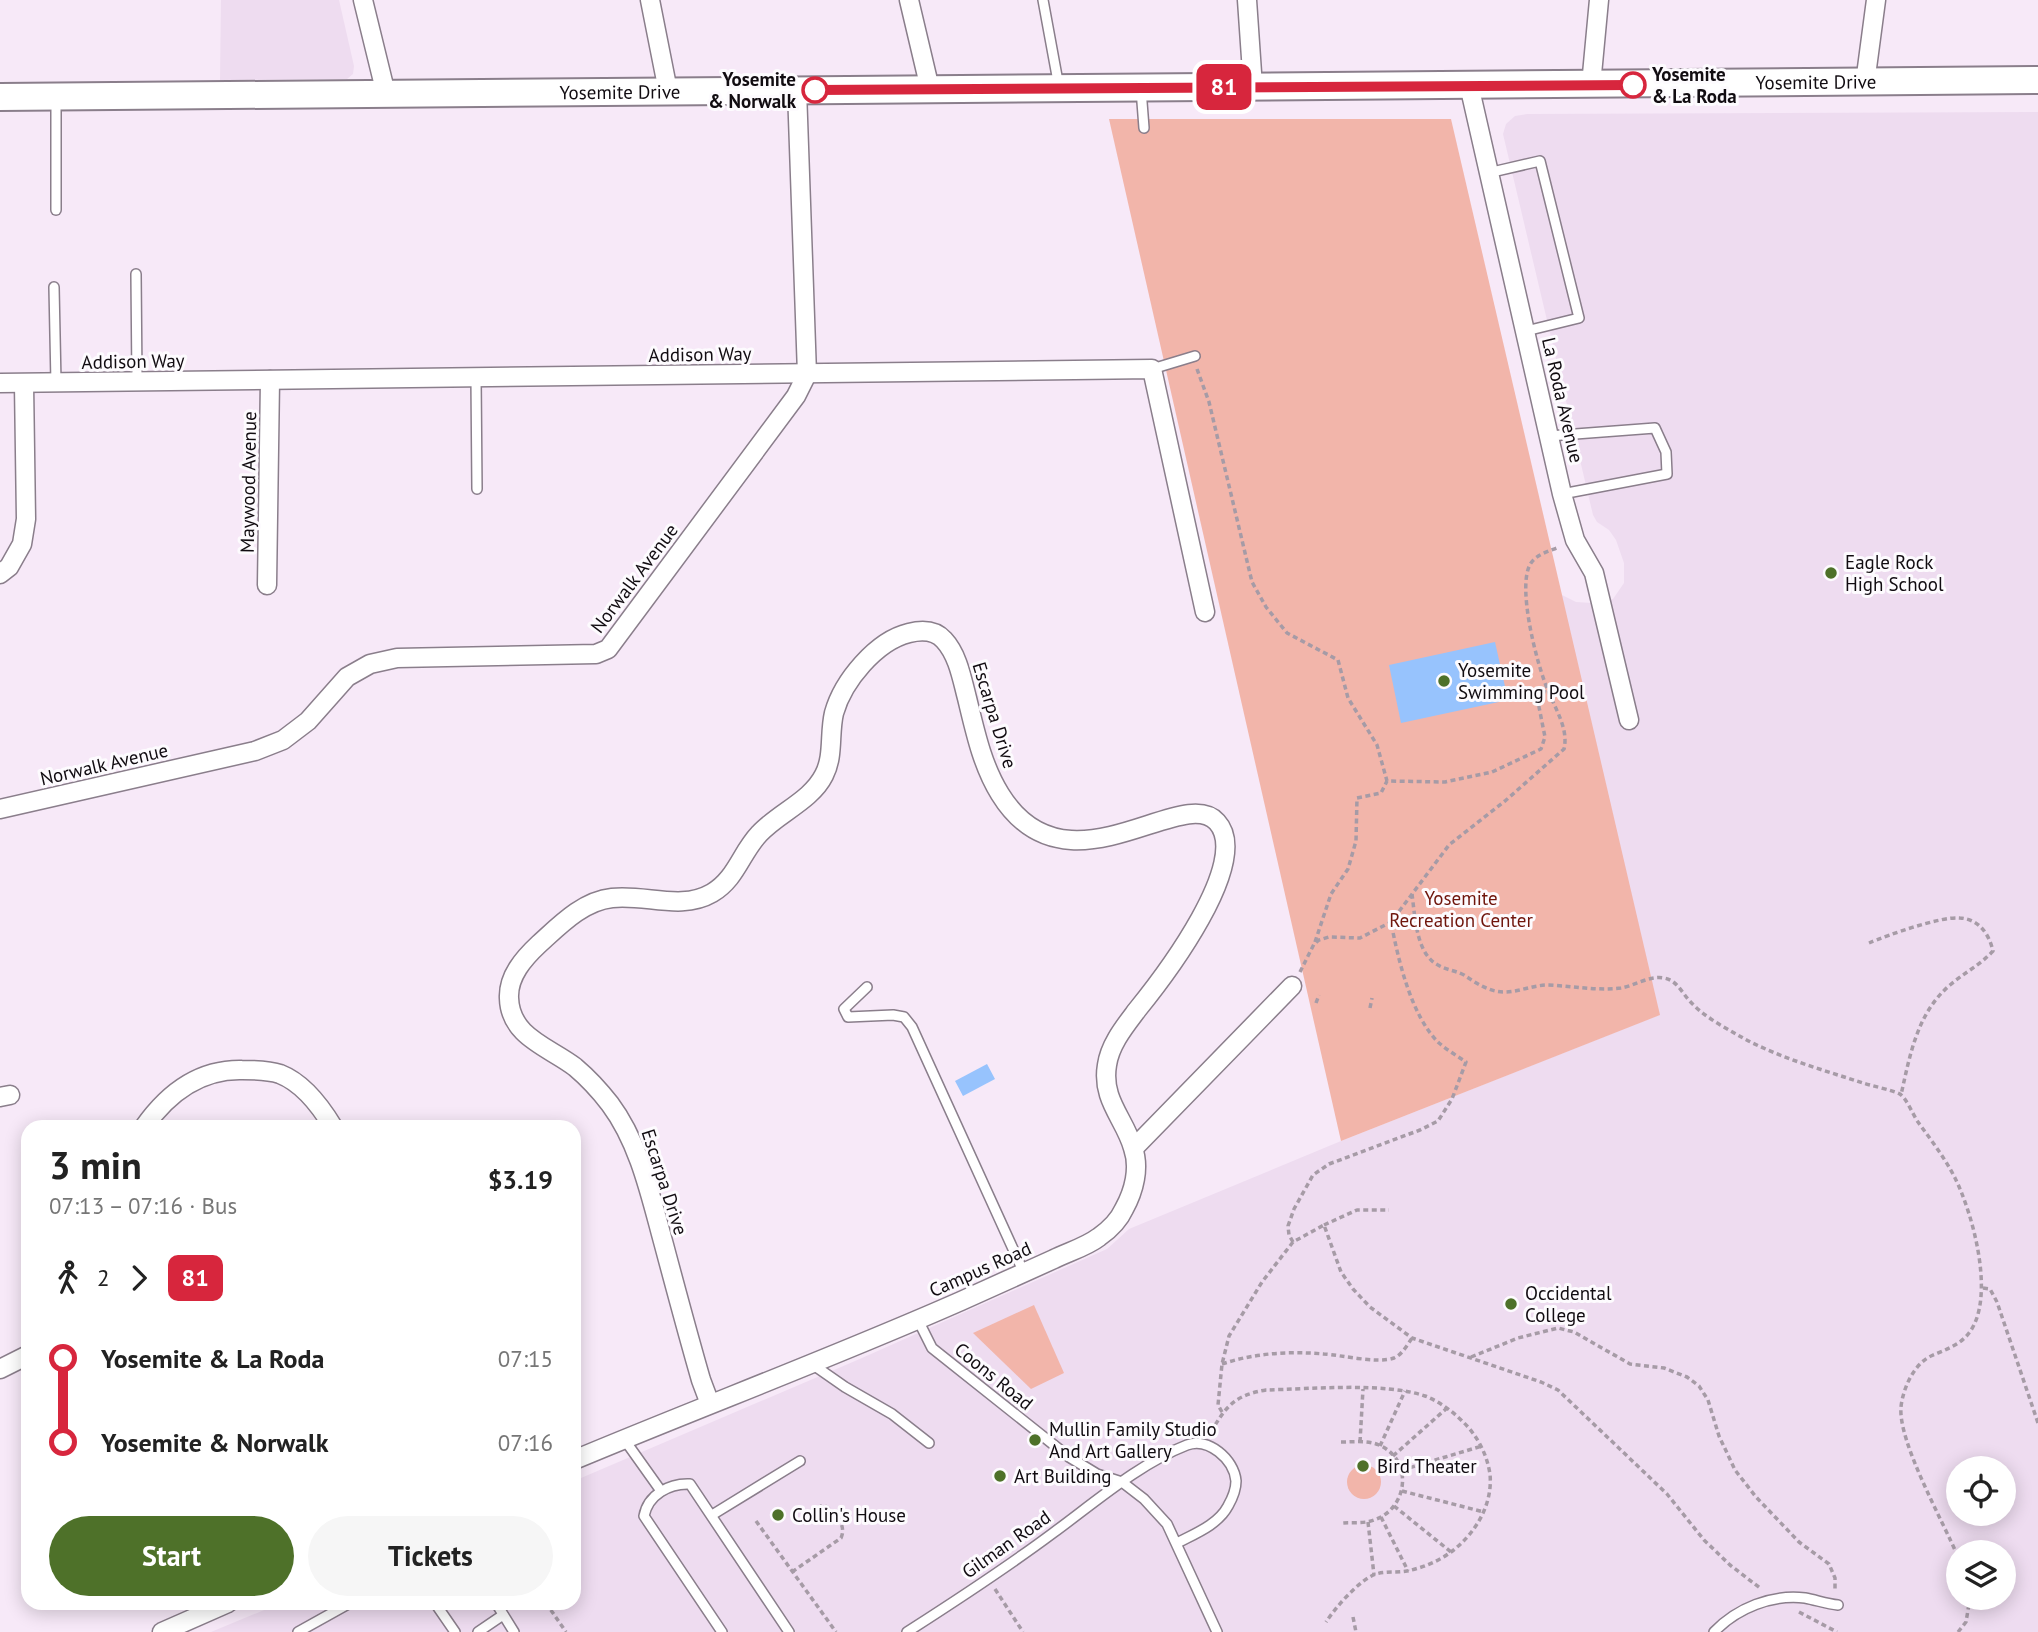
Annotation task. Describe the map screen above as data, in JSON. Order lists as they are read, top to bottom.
{
  "streets": {
    "street": [
      "Yosemite Drive",
      "Addison Way",
      "La Roda Avenue",
      "Maywood Avenue",
      "Norwalk Avenue",
      "Escarpa Drive",
      "Campus Road"
    ],
    "lane": ["Coons Road", "Gilman Road"]
  },
  "crossings": [
    ["Yosemite Drive", "La Roda Avenue"],
    ["Addison Way", "Maywood Avenue"],
    ["Addison Way", "Norwalk Avenue"],
    ["Escarpa Drive", "Campus Road"],
    ["Campus Road", "Coons Road"],
    ["Coons Road", "Gilman Road"]
  ],
  "parks": ["Yosemite Recreation Center"],
  "places": [
    "Yosemite & La Roda",
    "Yosemite & Norwalk",
    "Eagle Rock High School",
    "Yosemite Swimming Pool",
    "Occidental College",
    "Mullin Family Studio And Art Gallery",
    "Bird Theater",
    "Art Building",
    "Collin's House"
  ],
  "lines": ["bus line 81"],
  "page": {
    "on_map": "81",
    "heading": ["3 min", "07:13 – 07:16 · Bus", "$3.19"],
    "legs": ["2", "81"],
    "list": [
      {
        "name": "Yosemite & La Roda",
        "value": "07:15"
      },
      {
        "name": "Yosemite & Norwalk",
        "value": "07:16"
      }
    ],
    "buttons": ["Start", "Tickets"]
  }
}
